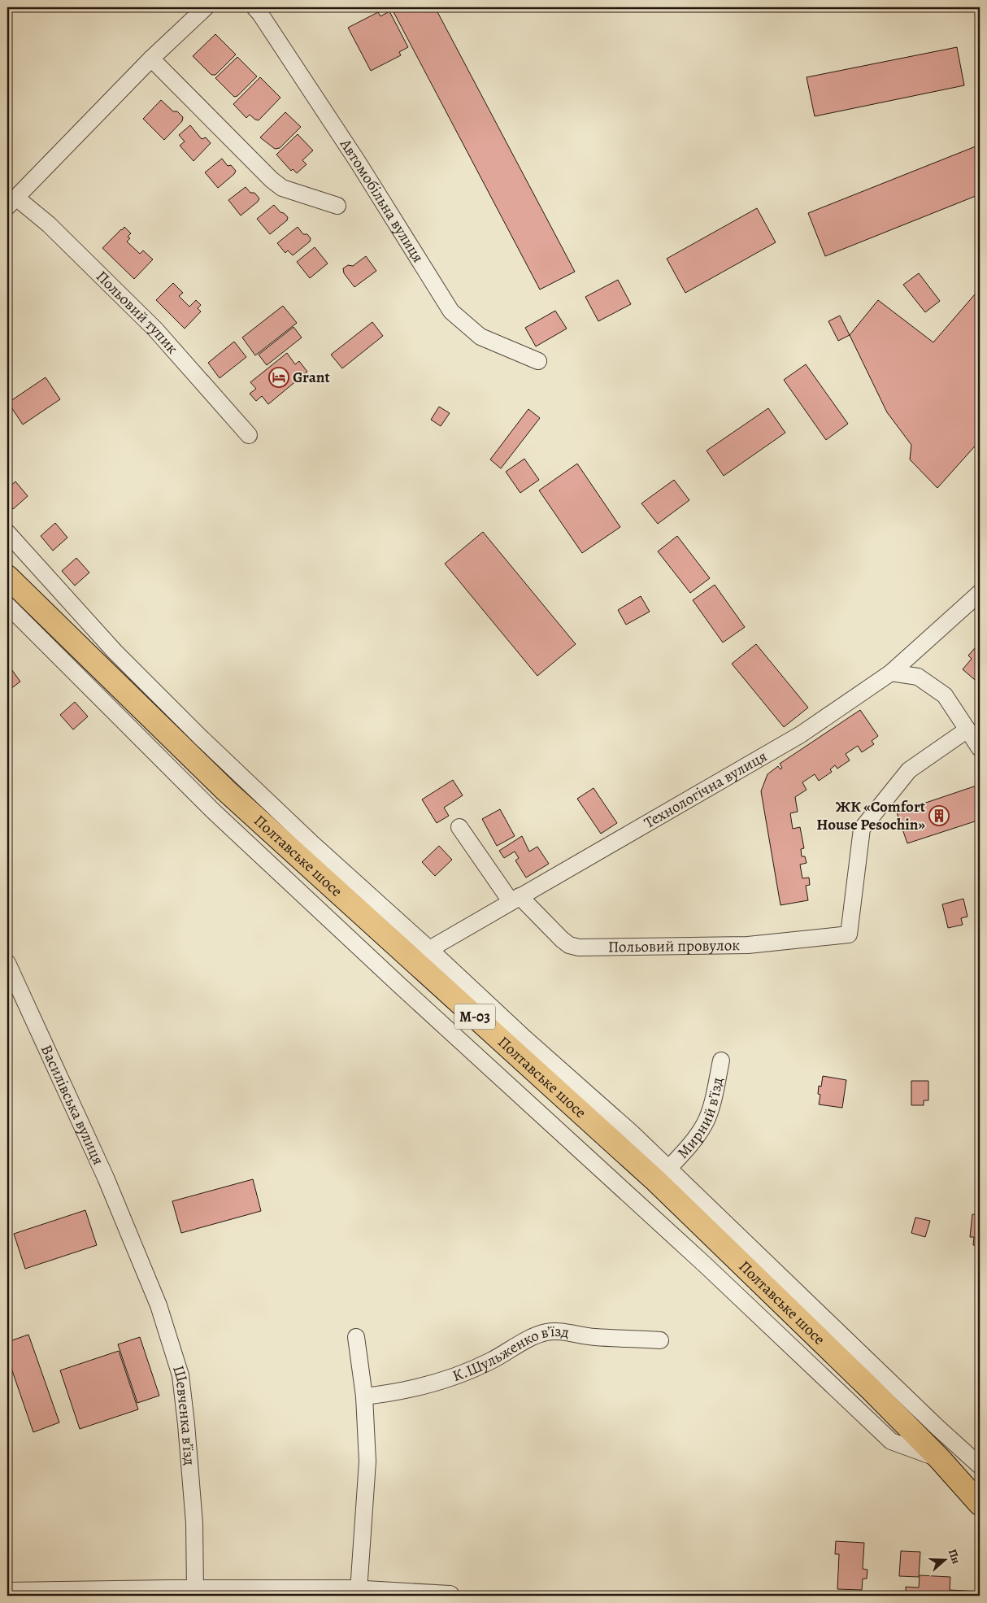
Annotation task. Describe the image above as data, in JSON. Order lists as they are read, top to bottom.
{
  "streets": {
    "highway": ["Полтавське шосе", "М-03"],
    "street": [
      "Автомобільна вулиця",
      "Польовий тупик",
      "Технологічна вулиця",
      "Польовий провулок",
      "Василівська вулиця",
      "Мирний в’їзд",
      "К.Шульженко в’їзд",
      "Шевченка в’їзд"
    ]
  },
  "crossings": [
    ["Технологічна вулиця", "Полтавське шосе"],
    ["Технологічна вулиця", "Польовий провулок"],
    ["Василівська вулиця", "Шевченка в’їзд"]
  ],
  "places": {
    "hotel": ["Grant"],
    "building": ["ЖК «Comfort House Pesochin»"]
  },
  "north": "right"
}
